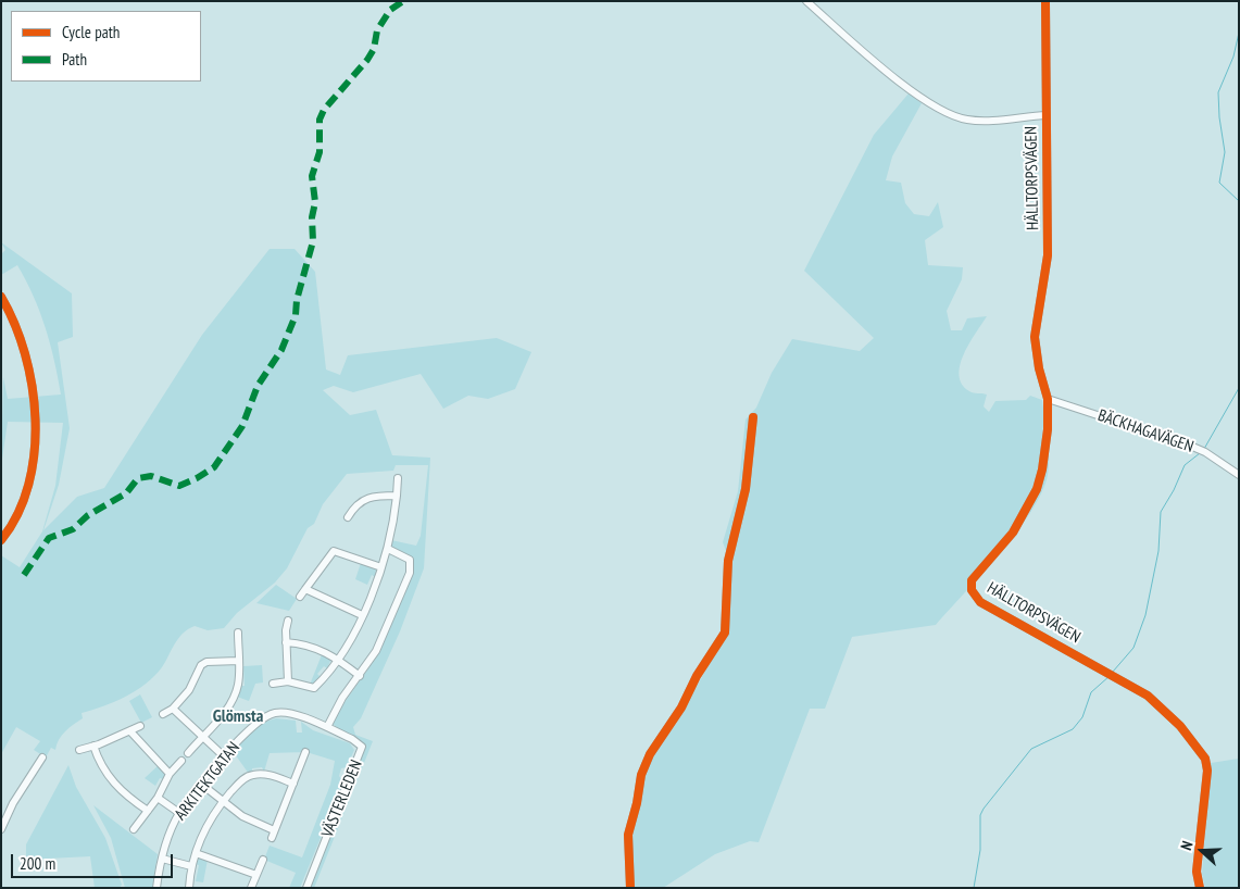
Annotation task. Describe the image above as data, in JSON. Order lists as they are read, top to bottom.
{
  "streets": {
    "street": [
      "HÄLLTORPSVÄGEN",
      "BÄCKHAGAVÄGEN",
      "ARKITEKTGATAN",
      "VÄSTERLEDEN"
    ]
  },
  "crossings": [
    ["HÄLLTORPSVÄGEN", "BÄCKHAGAVÄGEN"],
    ["ARKITEKTGATAN", "VÄSTERLEDEN"]
  ],
  "districts": ["Glömsta"],
  "legend": ["Cycle path", "Path"],
  "scale_bar": "200 m",
  "north": "left"
}
